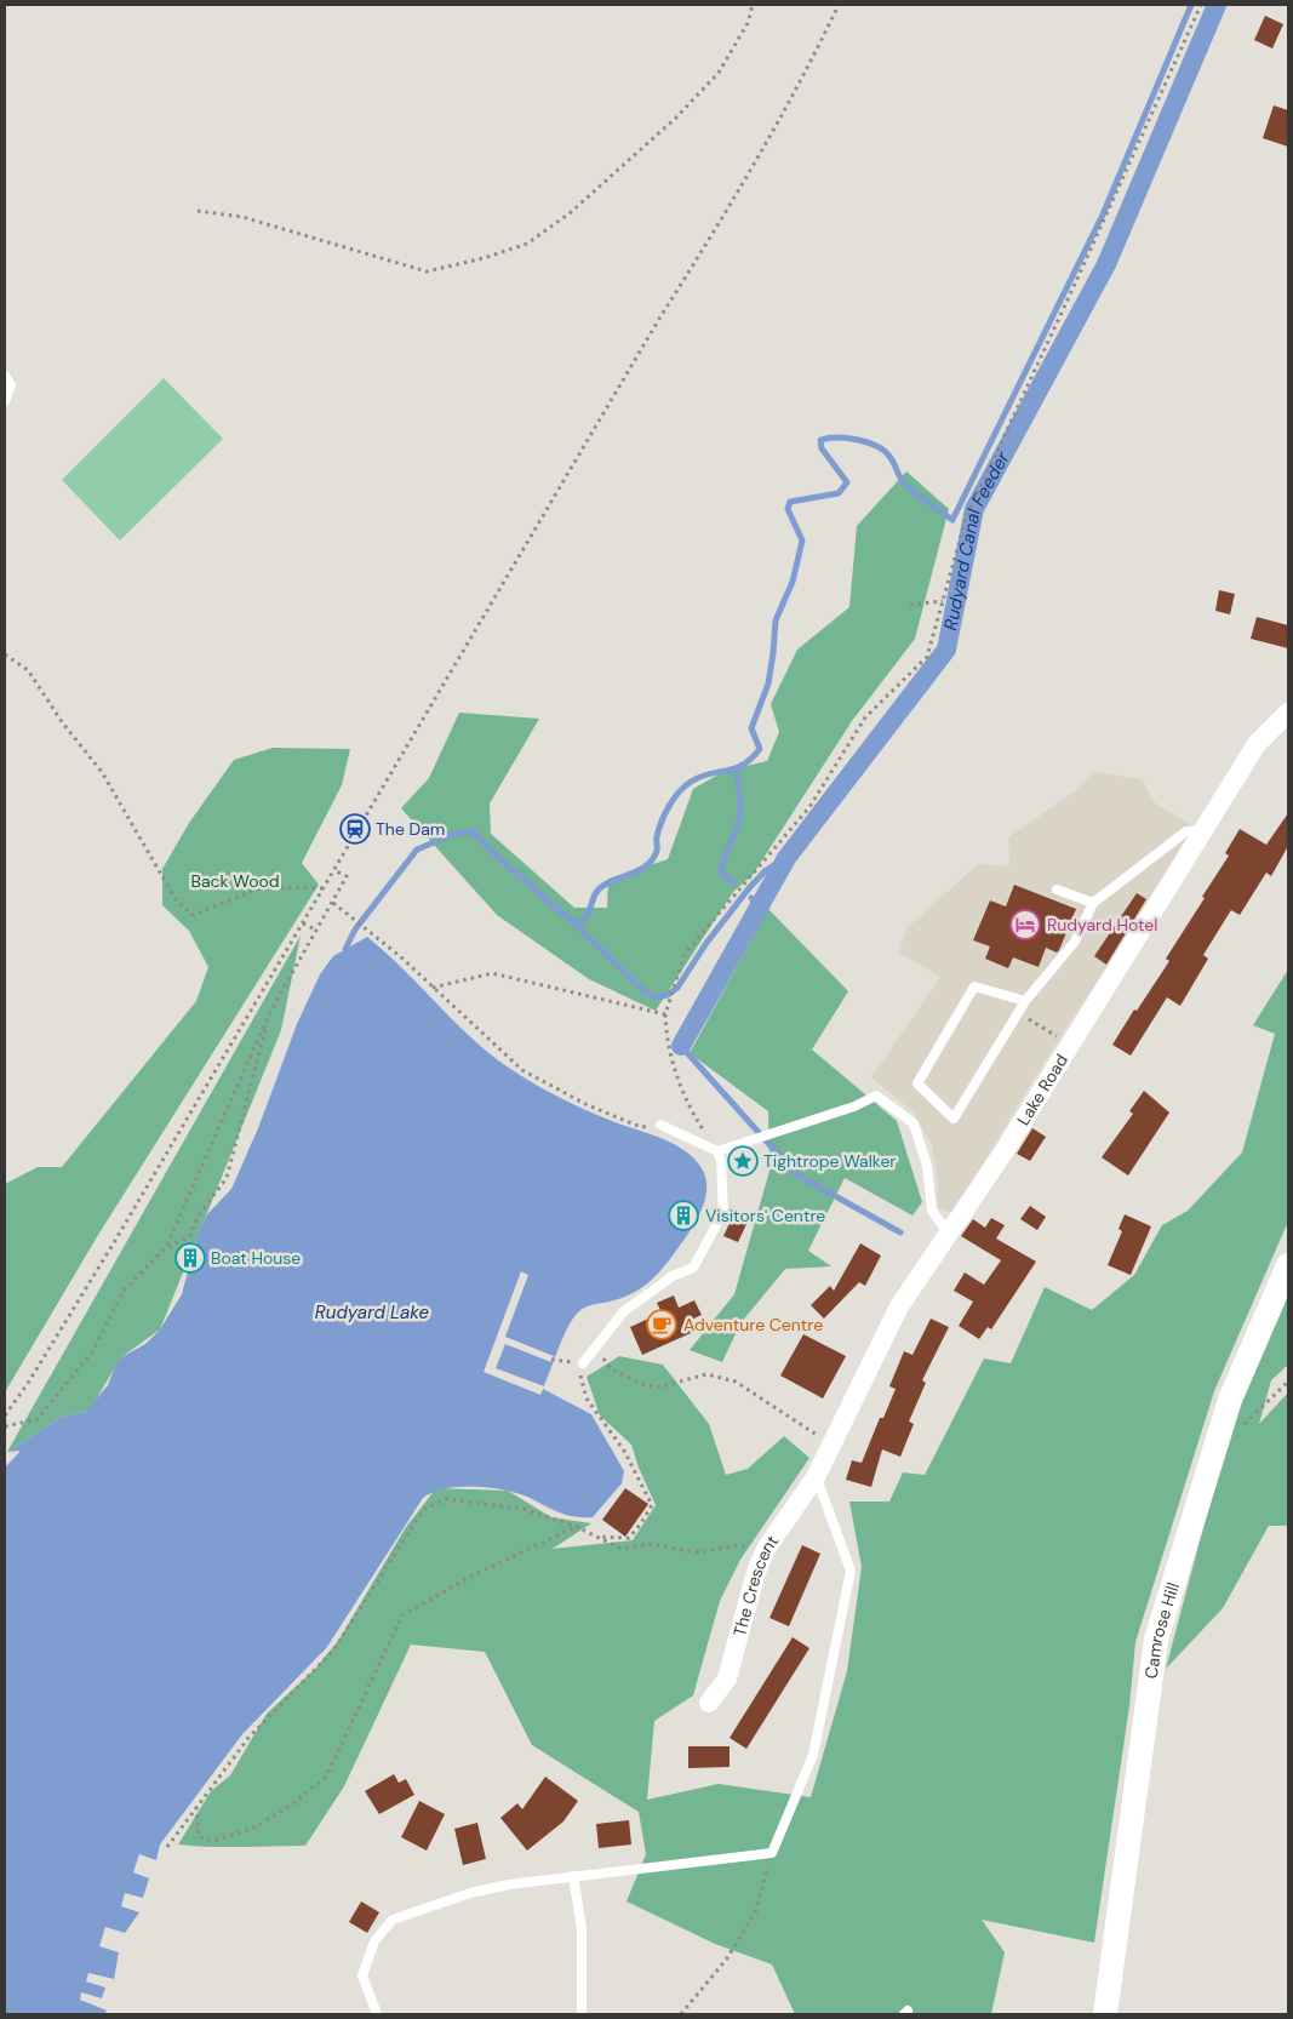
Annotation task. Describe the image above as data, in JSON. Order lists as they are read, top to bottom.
{
  "streets": {
    "street": ["Lake Road", "The Crescent", "Camrose Hill"]
  },
  "crossings": [
    ["Lake Road", "The Crescent"]
  ],
  "water": ["Rudyard Canal Feeder", "Rudyard Lake"],
  "parks": ["Back Wood"],
  "places": {
    "station": ["The Dam"],
    "hotel": ["Rudyard Hotel"],
    "place": ["Tightrope Walker"],
    "building": ["Visitors' Centre", "Boat House"],
    "cafe": ["Adventure Centre"]
  }
}
